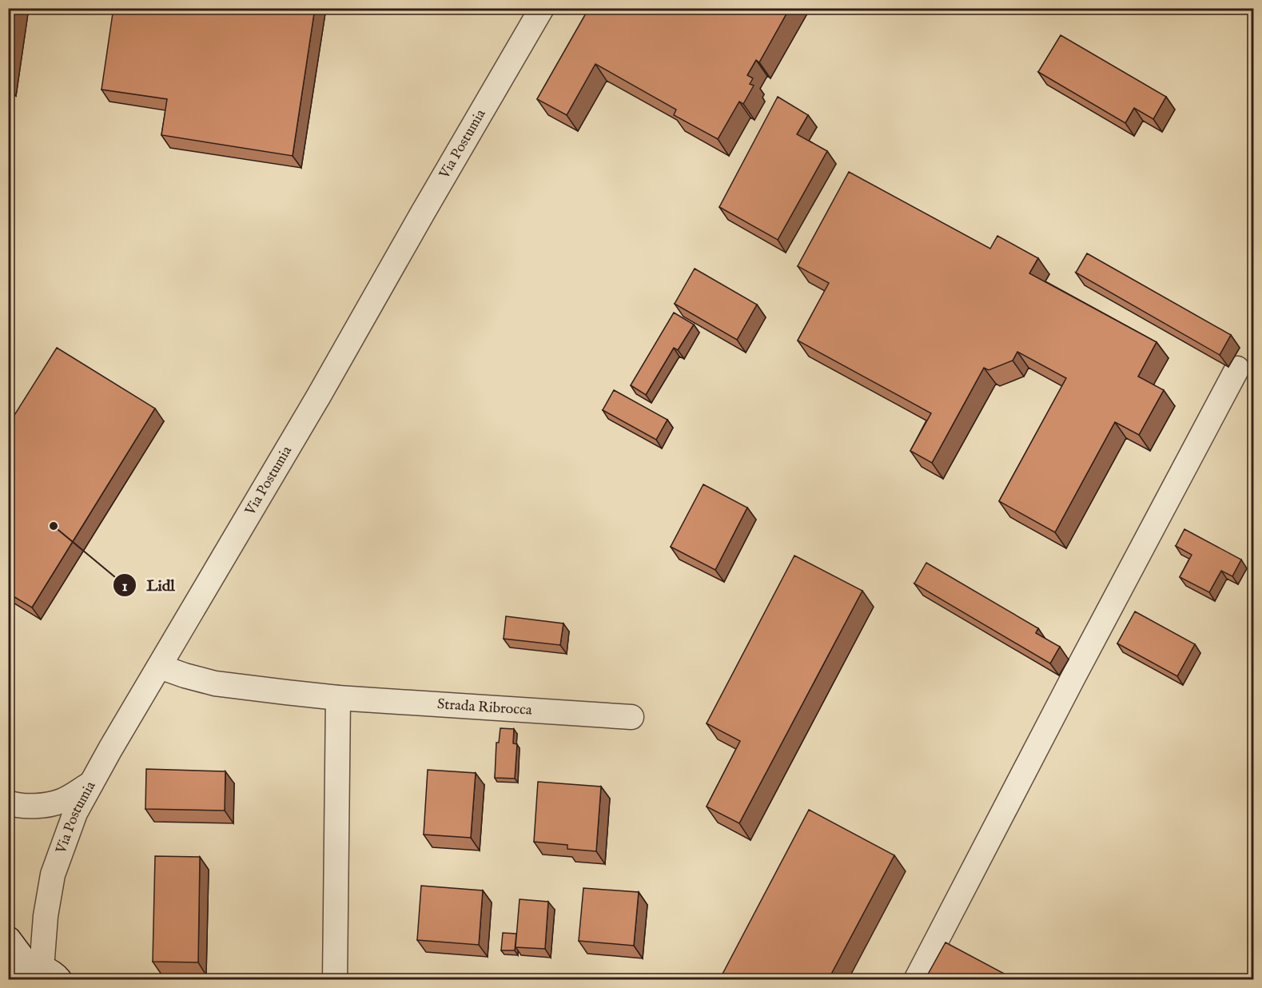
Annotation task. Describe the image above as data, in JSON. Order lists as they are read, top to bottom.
{
  "streets": {
    "street": ["Via Postumia", "Strada Ribrocca"]
  },
  "crossings": [
    ["Via Postumia", "Strada Ribrocca"]
  ],
  "places": ["Lidl"]
}
